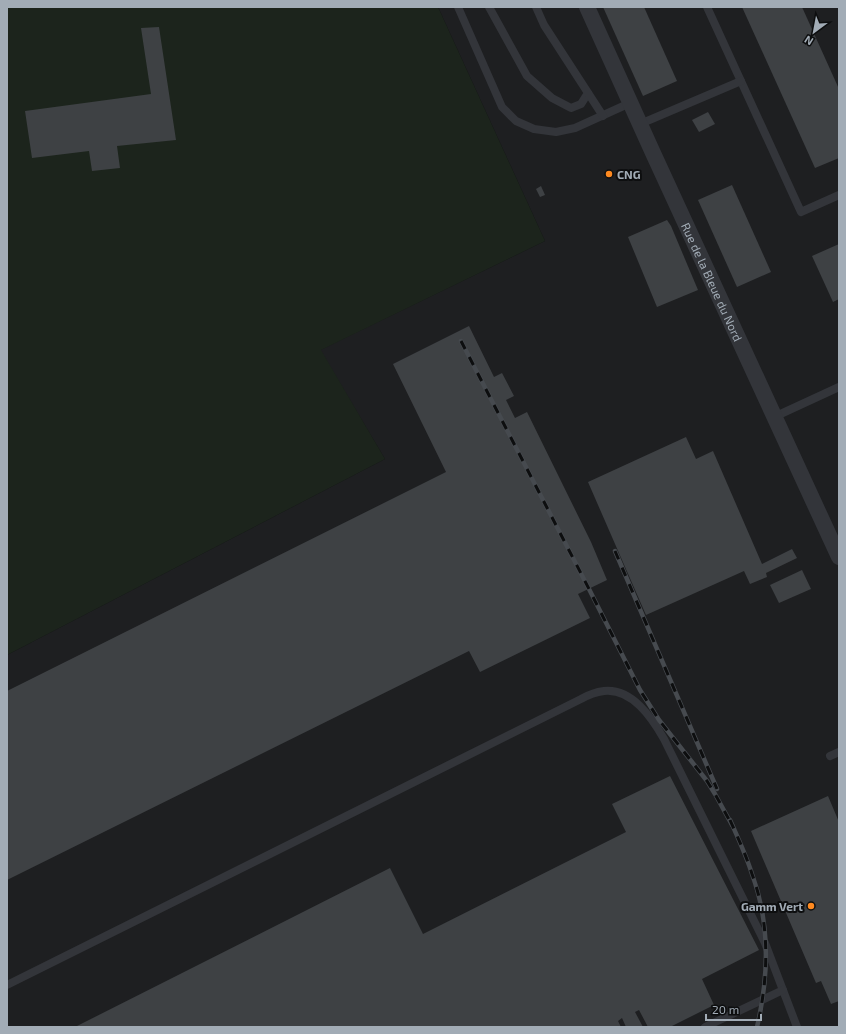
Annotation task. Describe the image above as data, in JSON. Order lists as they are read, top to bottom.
{
  "streets": {
    "street": ["Rue de la Bleue du Nord"]
  },
  "places": ["CNG", "Gamm Vert"],
  "scale_bar": "20 m",
  "north": "bottom left"
}
